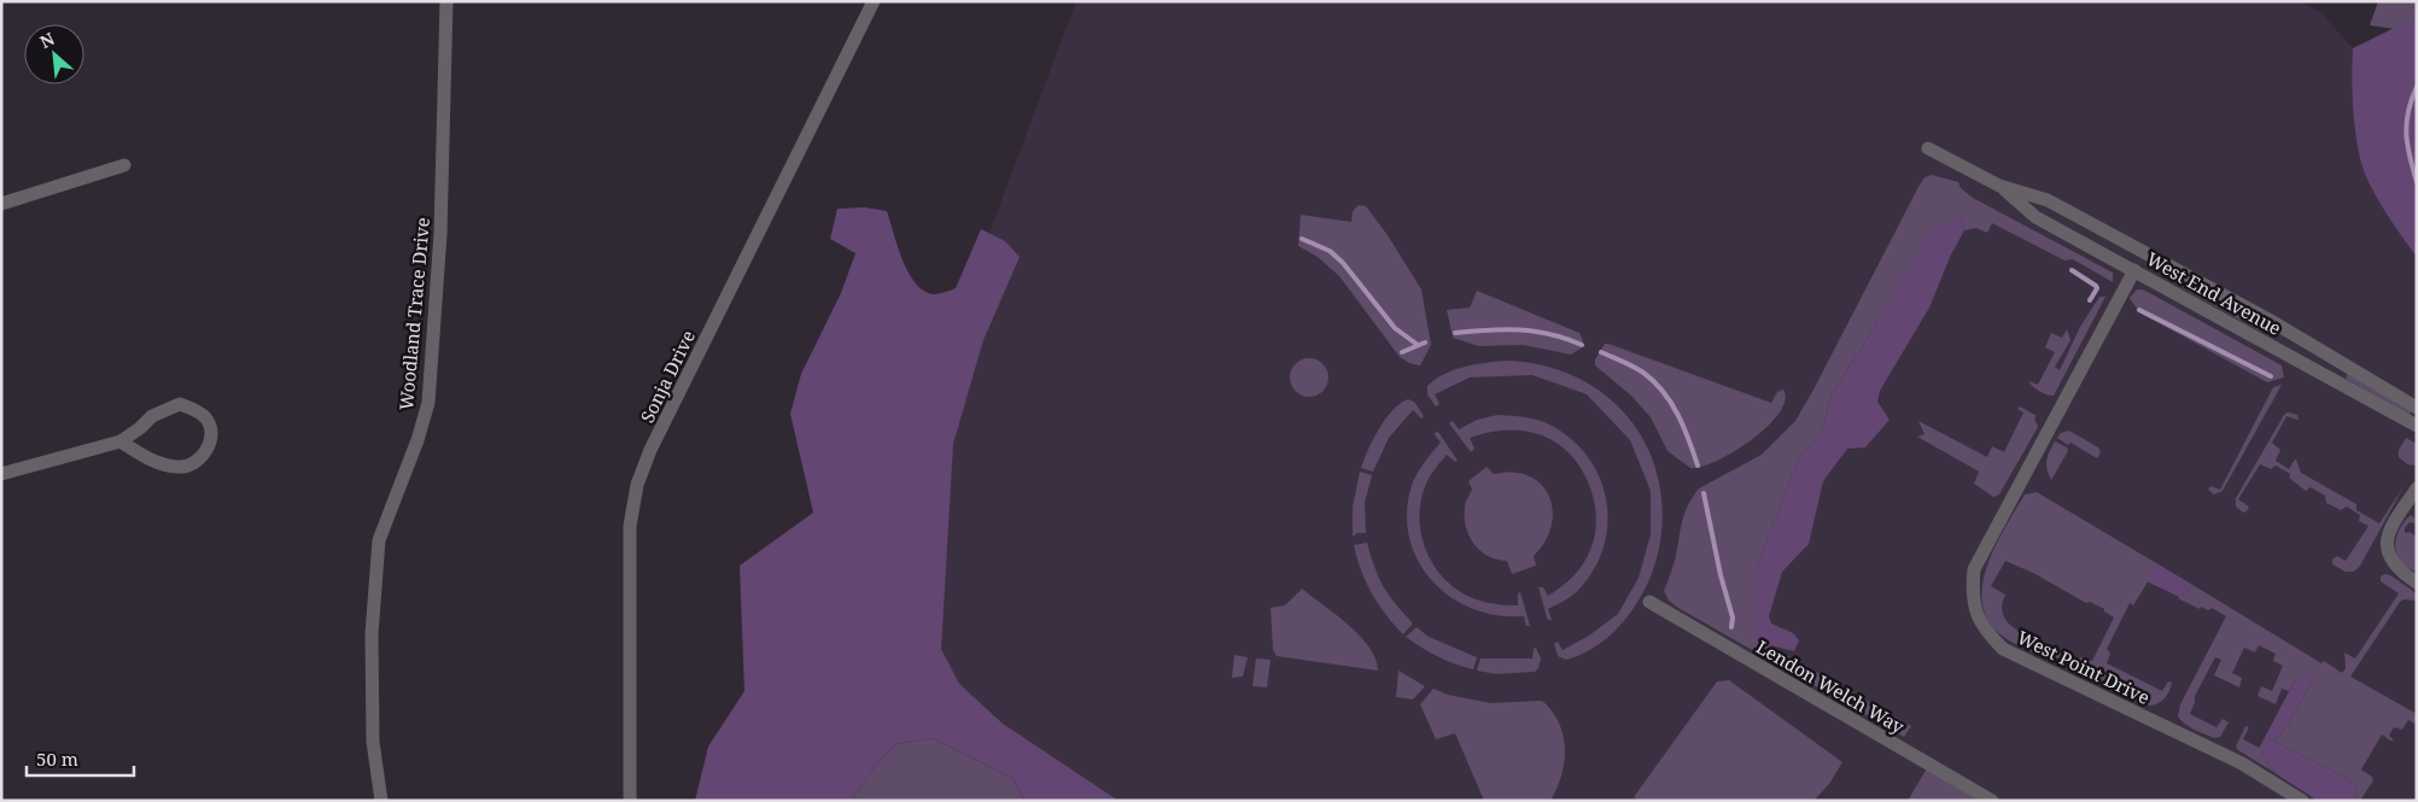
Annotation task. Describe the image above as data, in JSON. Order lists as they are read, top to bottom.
{
  "streets": {
    "street": [
      "West End Avenue",
      "Woodland Trace Drive",
      "Sonja Drive",
      "West Point Drive",
      "Lendon Welch Way"
    ]
  },
  "crossings": [
    ["West End Avenue", "West Point Drive"]
  ],
  "scale_bar": "50 m",
  "north": "top left"
}
